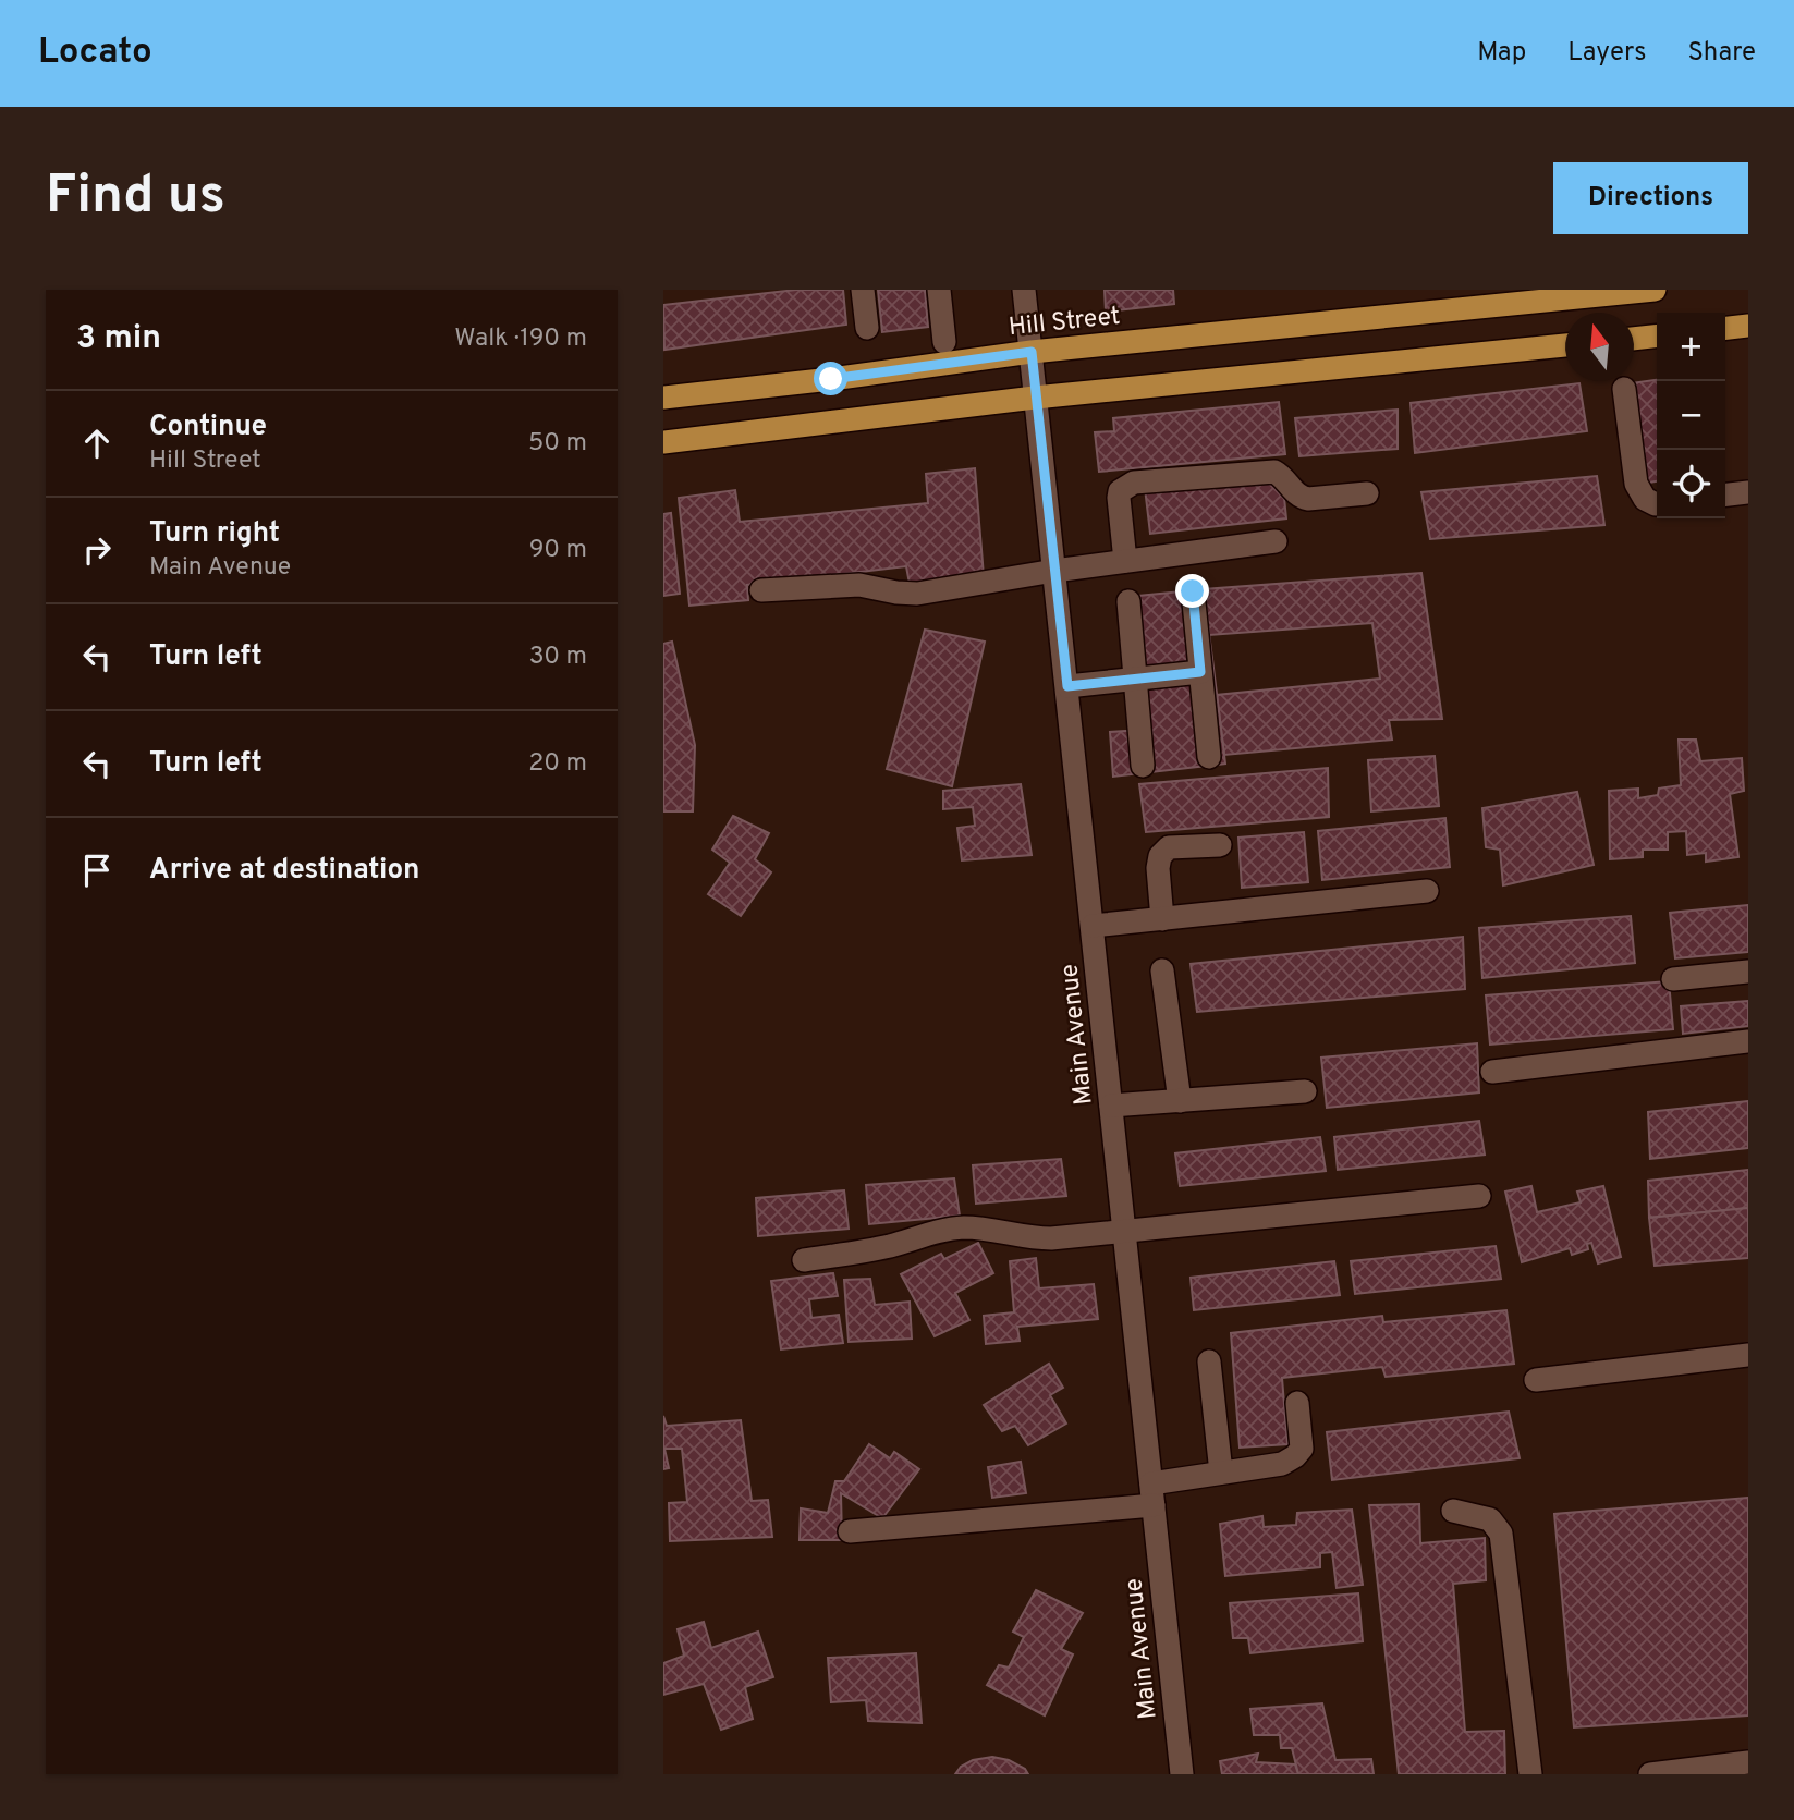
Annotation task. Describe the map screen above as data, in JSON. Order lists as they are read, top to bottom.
{
  "streets": {
    "main road": ["Hill Street"],
    "street": ["Main Avenue"]
  },
  "crossings": [
    ["Hill Street", "Main Avenue"]
  ],
  "north": "top",
  "page": {
    "header": "Locato",
    "nav": ["Map", "Layers", "Share"],
    "buttons": "Directions",
    "title": "Find us",
    "heading": ["3 min", "Walk · 190 m"],
    "map_buttons": ["+", "−"],
    "list": [
      ["Continue", "Hill Street", "50 m"],
      ["Turn right", "Main Avenue", "90 m"],
      ["Turn left", "30 m"],
      ["Turn left", "20 m"],
      "Arrive at destination"
    ]
  }
}
